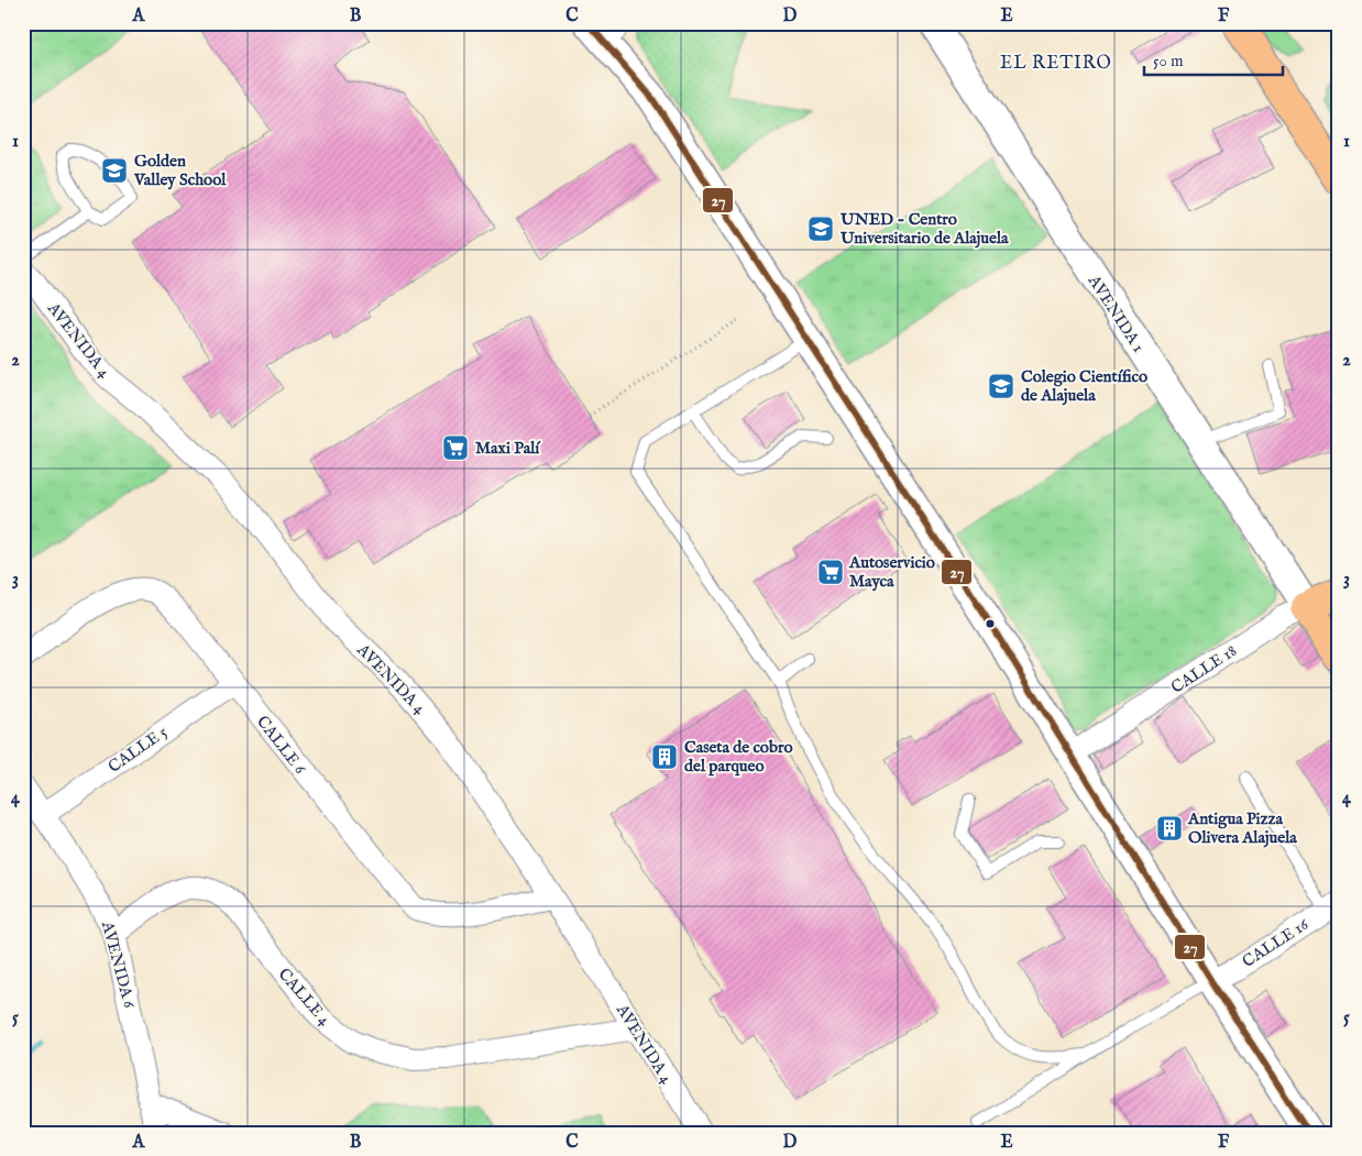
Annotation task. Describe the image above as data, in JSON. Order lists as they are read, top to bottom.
{
  "streets": {
    "main road": ["AVENIDA 1", "CALLE 18"],
    "street": [
      "AVENIDA 4",
      "CALLE 6",
      "CALLE 5",
      "CALLE 16",
      "AVENIDA 6",
      "CALLE 4"
    ]
  },
  "crossings": [
    ["AVENIDA 1", "CALLE 18"],
    ["AVENIDA 4", "CALLE 6"],
    ["AVENIDA 4", "CALLE 4"],
    ["CALLE 6", "CALLE 5"],
    ["CALLE 5", "AVENIDA 6"],
    ["AVENIDA 6", "CALLE 4"]
  ],
  "districts": ["EL RETIRO"],
  "places": {
    "school or university": ["Golden Valley School", "UNED - Centro Universitario de Alajuela", "Colegio Científico de Alajuela"],
    "supermarket": ["Maxi Palí", "Autoservicio Mayca"],
    "building": ["Caseta de cobro del parqueo", "Antigua Pizza Olivera Alajuela"]
  },
  "lines": ["transit line 27"],
  "scale_bar": "50 m",
  "grid": {
    "columns": [
      "A",
      "B",
      "C",
      "D",
      "E",
      "F"
    ],
    "rows": [
      "1",
      "2",
      "3",
      "4",
      "5"
    ]
  }
}
